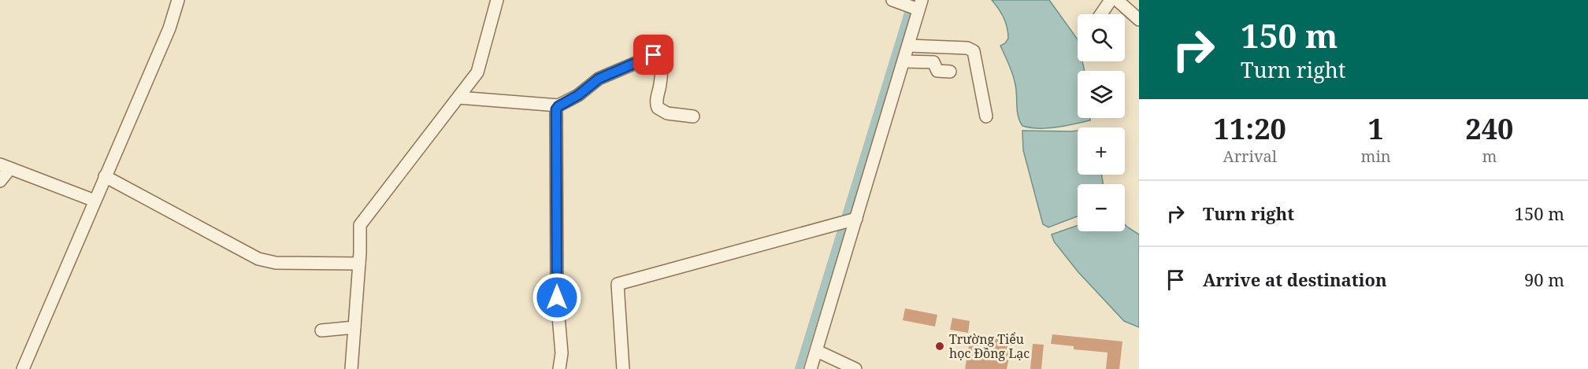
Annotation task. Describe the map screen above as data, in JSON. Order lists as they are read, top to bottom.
{
  "places": ["Trường Tiểu học Đồng Lạc"],
  "page": {
    "turn": ["150 m", "Turn right"],
    "map_buttons": ["+", "−"],
    "eta": [
      "11:20",
      "Arrival",
      "1",
      "min",
      "240",
      "m"
    ],
    "list": [
      {
        "name": "Turn right",
        "value": "150 m"
      },
      {
        "name": "Arrive at destination",
        "value": "90 m"
      }
    ]
  }
}
